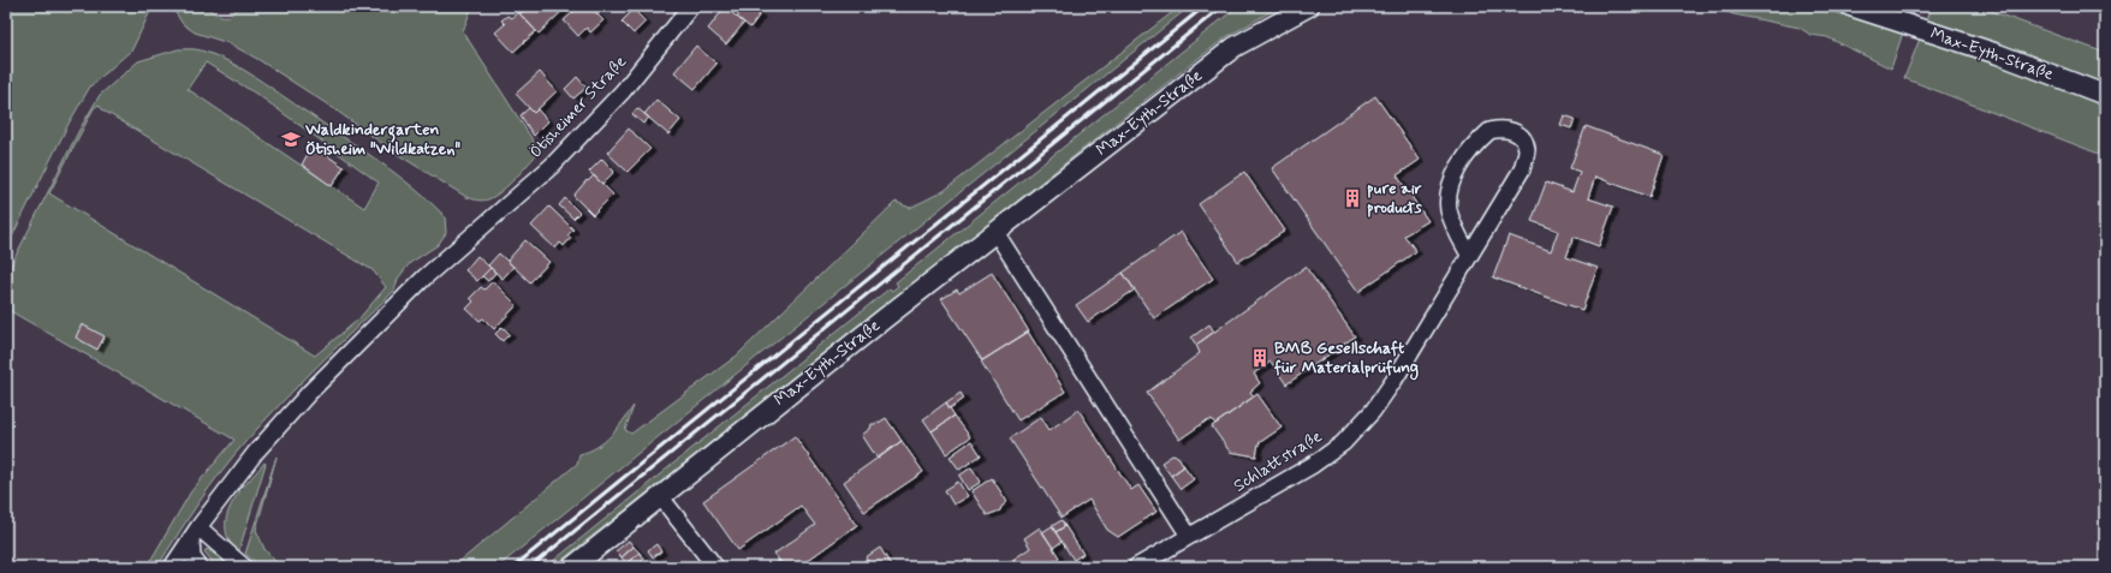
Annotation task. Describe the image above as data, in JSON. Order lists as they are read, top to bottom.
{
  "streets": {
    "street": ["Max-Eyth-Straße", "Ötisheimer Straße", "Schlattstraße"]
  },
  "places": {
    "school or university": ["Waldkindergarten Ötisheim \"Wildkatzen\""],
    "building": ["pure air products", "BMB Gesellschaft für Materialprüfung"]
  }
}
